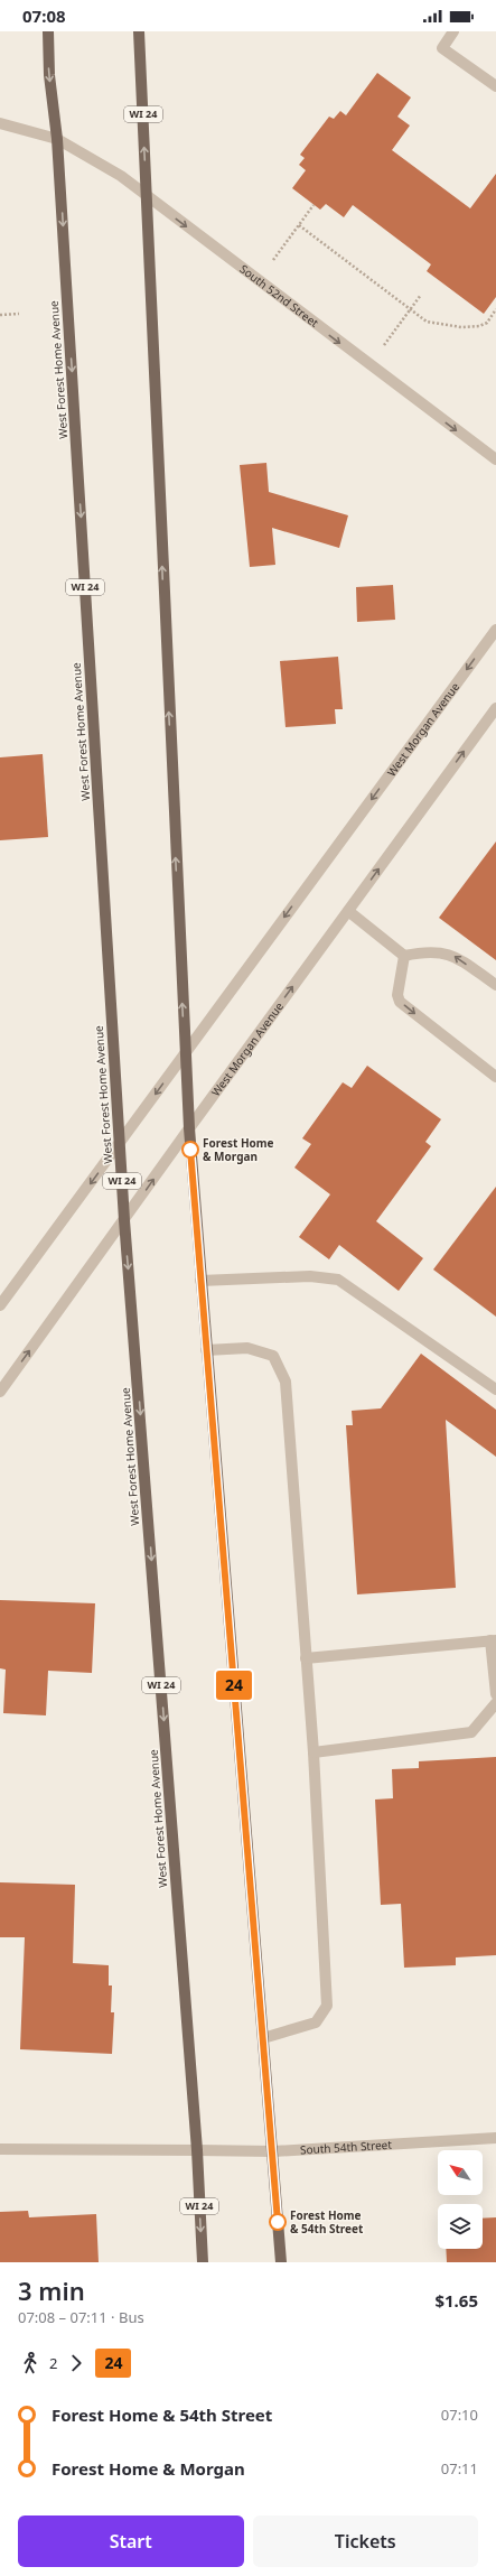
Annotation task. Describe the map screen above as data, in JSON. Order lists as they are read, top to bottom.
{
  "streets": {
    "main road": ["WI 24", "West Forest Home Avenue"],
    "street": ["South 52nd Street", "West Morgan Avenue", "South 54th Street"]
  },
  "crossings": [
    ["WI 24", "South 52nd Street"],
    ["WI 24", "West Morgan Avenue"],
    ["WI 24", "South 54th Street"],
    ["South 52nd Street", "West Forest Home Avenue"],
    ["West Forest Home Avenue", "West Morgan Avenue"],
    ["West Forest Home Avenue", "South 54th Street"]
  ],
  "one_way": ["South 52nd Street"],
  "places": ["Forest Home & Morgan", "Forest Home & 54th Street"],
  "lines": ["bus line 24"],
  "north": "top left",
  "page": {
    "status": "07:08",
    "on_map": "24",
    "heading": ["3 min", "07:08 – 07:11 · Bus", "$1.65"],
    "legs": ["2", "24"],
    "list": [
      {
        "name": "Forest Home & 54th Street",
        "value": "07:10"
      },
      {
        "name": "Forest Home & Morgan",
        "value": "07:11"
      }
    ],
    "buttons": ["Start", "Tickets"]
  }
}
